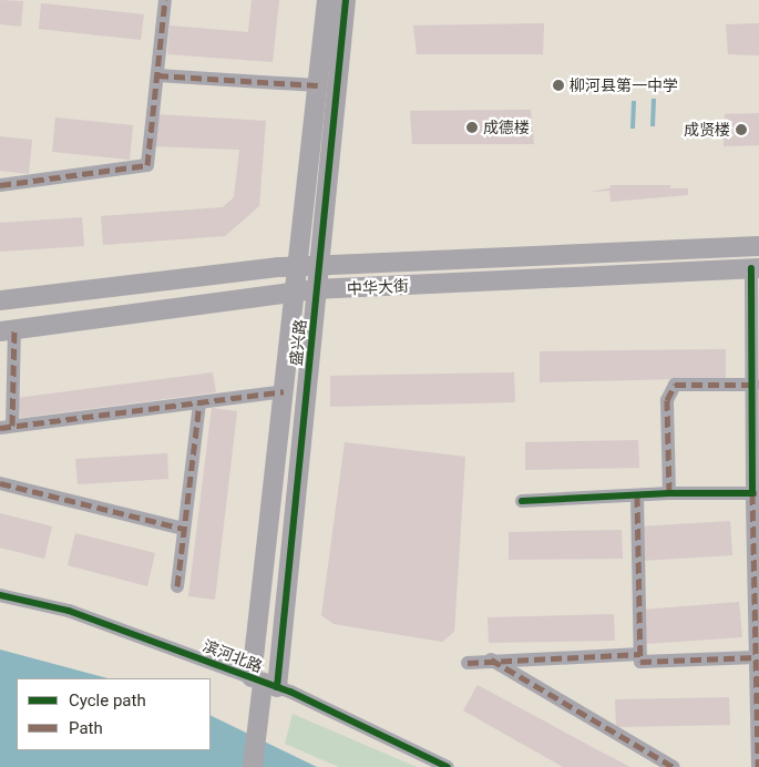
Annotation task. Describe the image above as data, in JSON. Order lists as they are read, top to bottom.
{
  "streets": {
    "main road": ["中华大街", "盛兴路"],
    "street": ["滨河北路"]
  },
  "crossings": [
    ["中华大街", "盛兴路"],
    ["盛兴路", "滨河北路"]
  ],
  "places": ["柳河县第一中学", "成德楼", "成贤楼"],
  "legend": ["Cycle path", "Path"]
}
